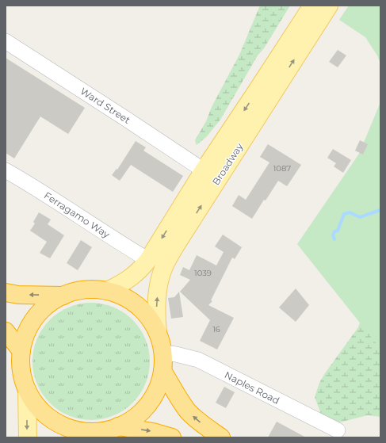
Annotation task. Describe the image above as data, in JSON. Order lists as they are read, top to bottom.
{
  "streets": {
    "main road": ["Broadway"],
    "street": ["Ward Street", "Ferragamo Way", "Naples Road"]
  },
  "crossings": [
    ["Ward Street", "Broadway"],
    ["Broadway", "Ferragamo Way"]
  ],
  "house_numbers": ["1087", "1039", "16"]
}
